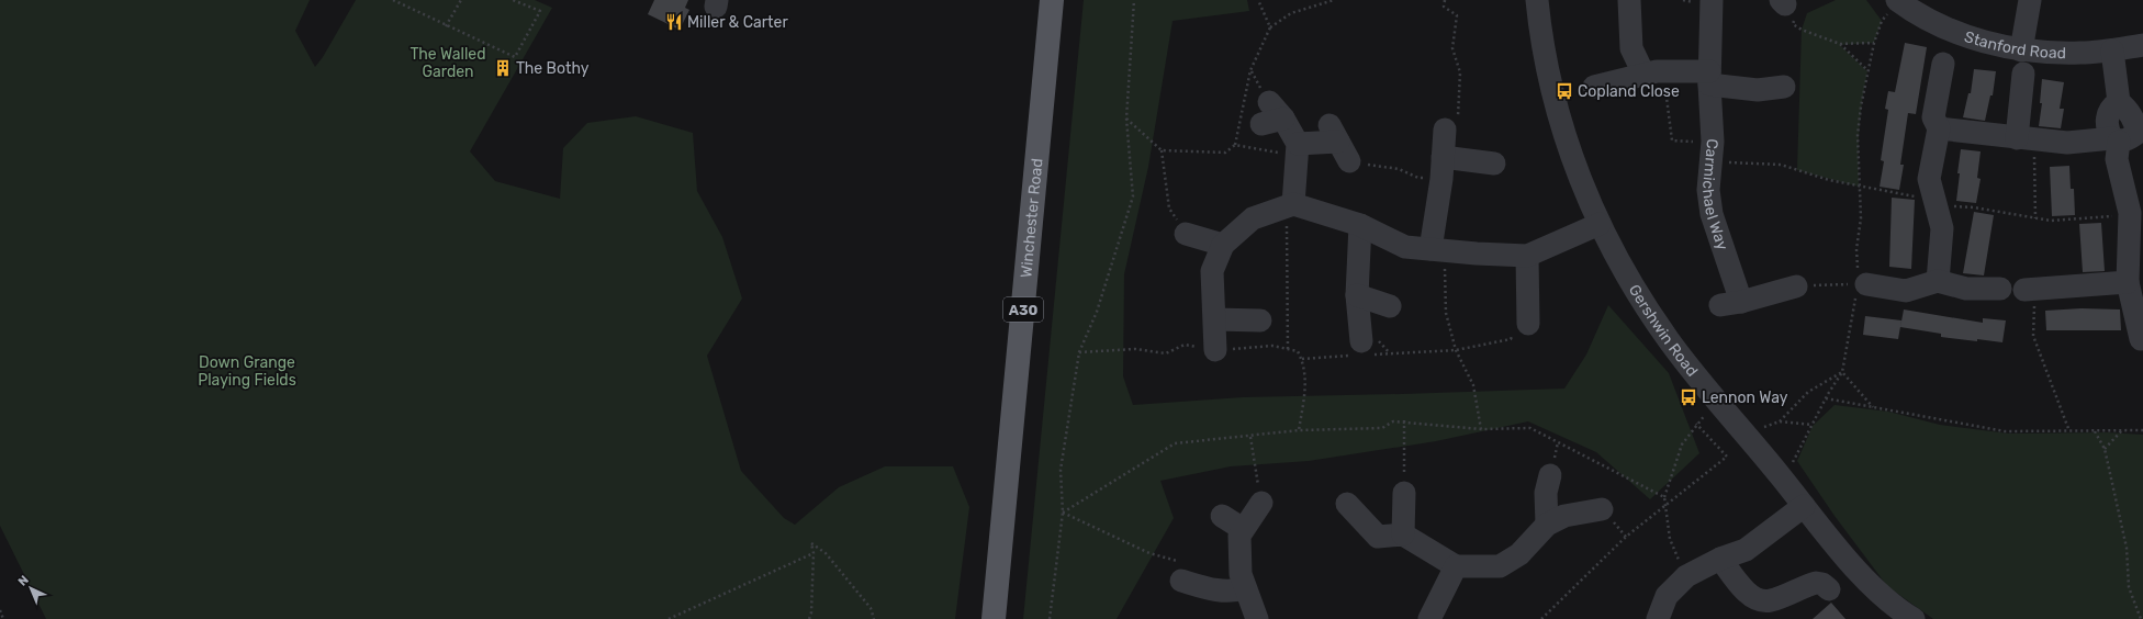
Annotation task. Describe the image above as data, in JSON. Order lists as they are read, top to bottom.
{
  "streets": {
    "main road": ["Winchester Road", "A30"],
    "street": ["Stanford Road", "Carmichael Way", "Gershwin Road"]
  },
  "parks": ["The Walled Garden", "Down Grange Playing Fields"],
  "places": {
    "restaurant": ["Miller & Carter"],
    "building": ["The Bothy"],
    "bus stop": ["Copland Close", "Lennon Way"]
  },
  "north": "top left"
}
